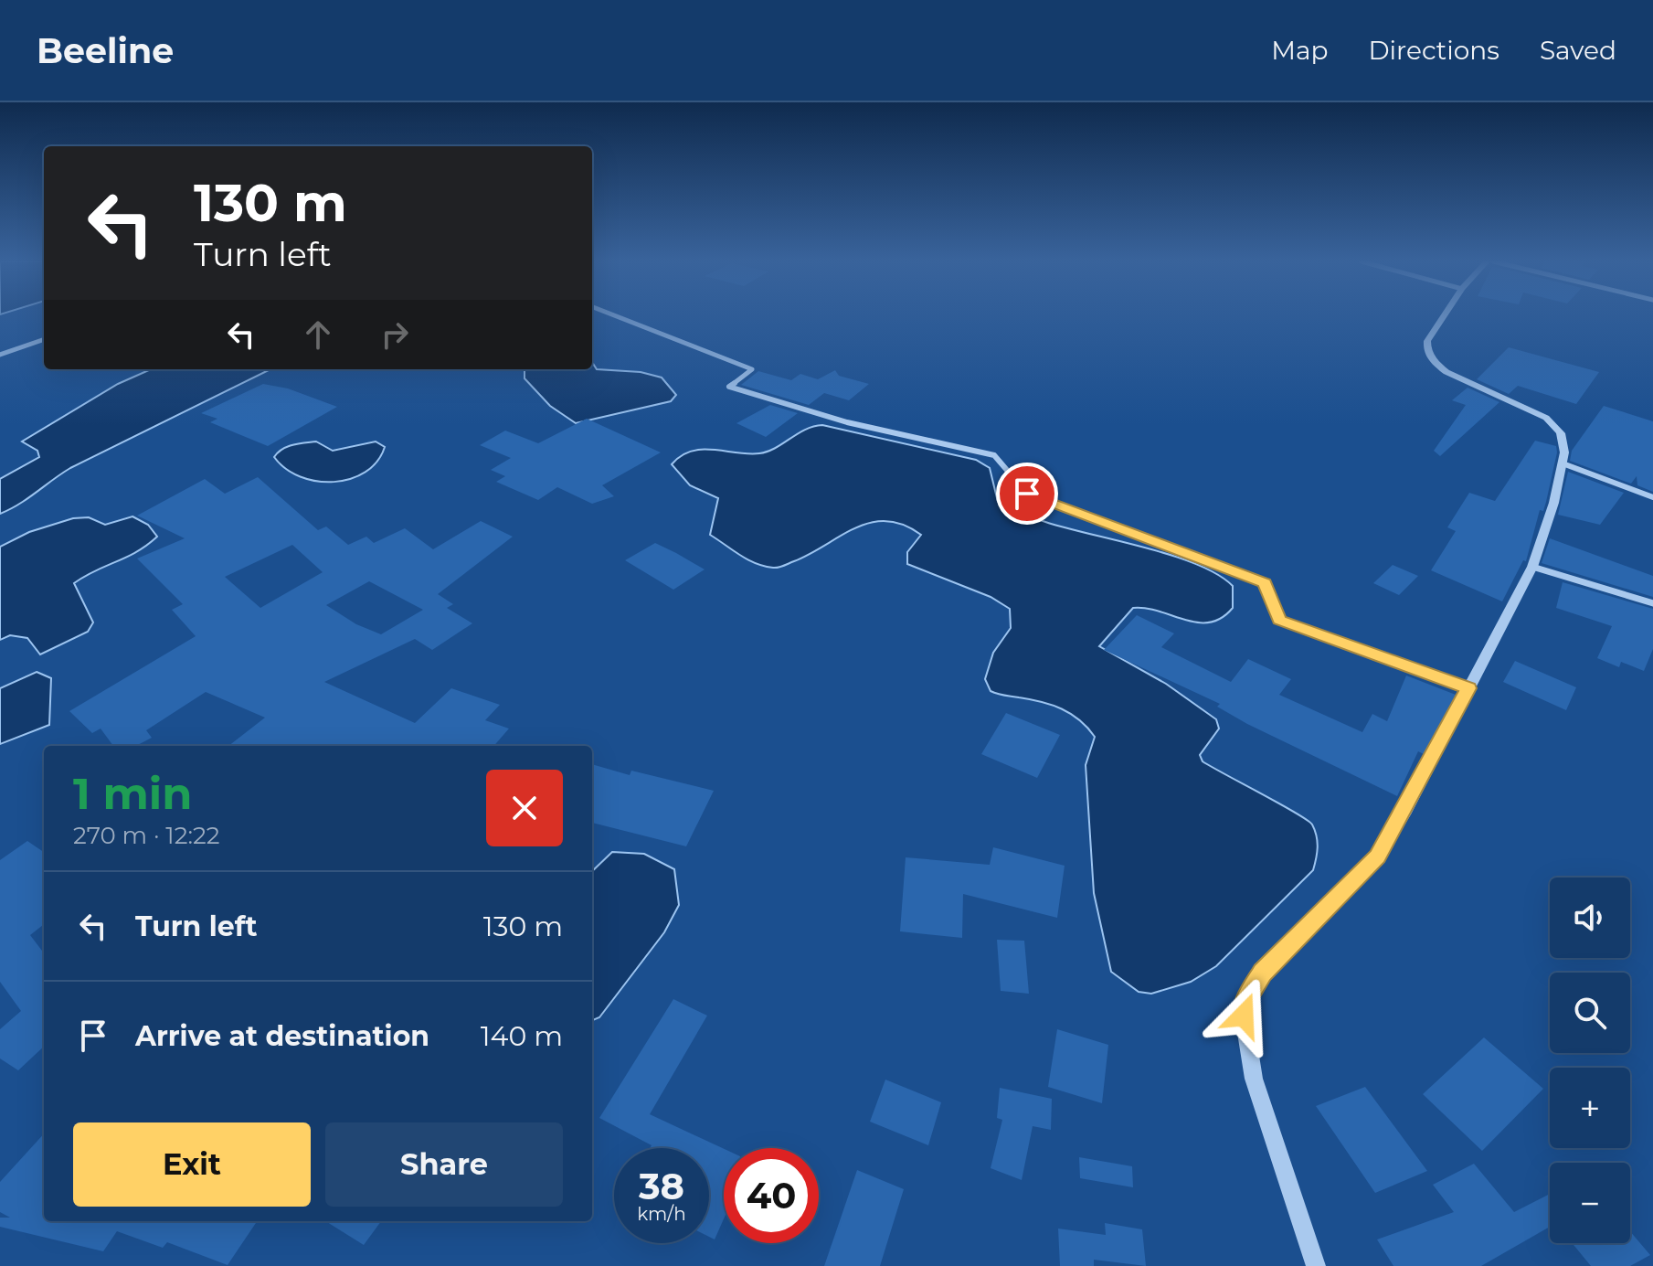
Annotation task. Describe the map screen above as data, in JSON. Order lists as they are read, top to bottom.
{
  "page": {
    "header": "Beeline",
    "nav": ["Map", "Directions", "Saved"],
    "turn": ["130 m", "Turn left"],
    "heading": ["1 min", "270 m · 12:22"],
    "list": [
      {
        "name": "Turn left",
        "value": "130 m"
      },
      {
        "name": "Arrive at destination",
        "value": "140 m"
      }
    ],
    "map_buttons": ["+", "−"],
    "buttons": ["Exit", "Share"],
    "speed": "38 km/h",
    "limit": "40"
  }
}
